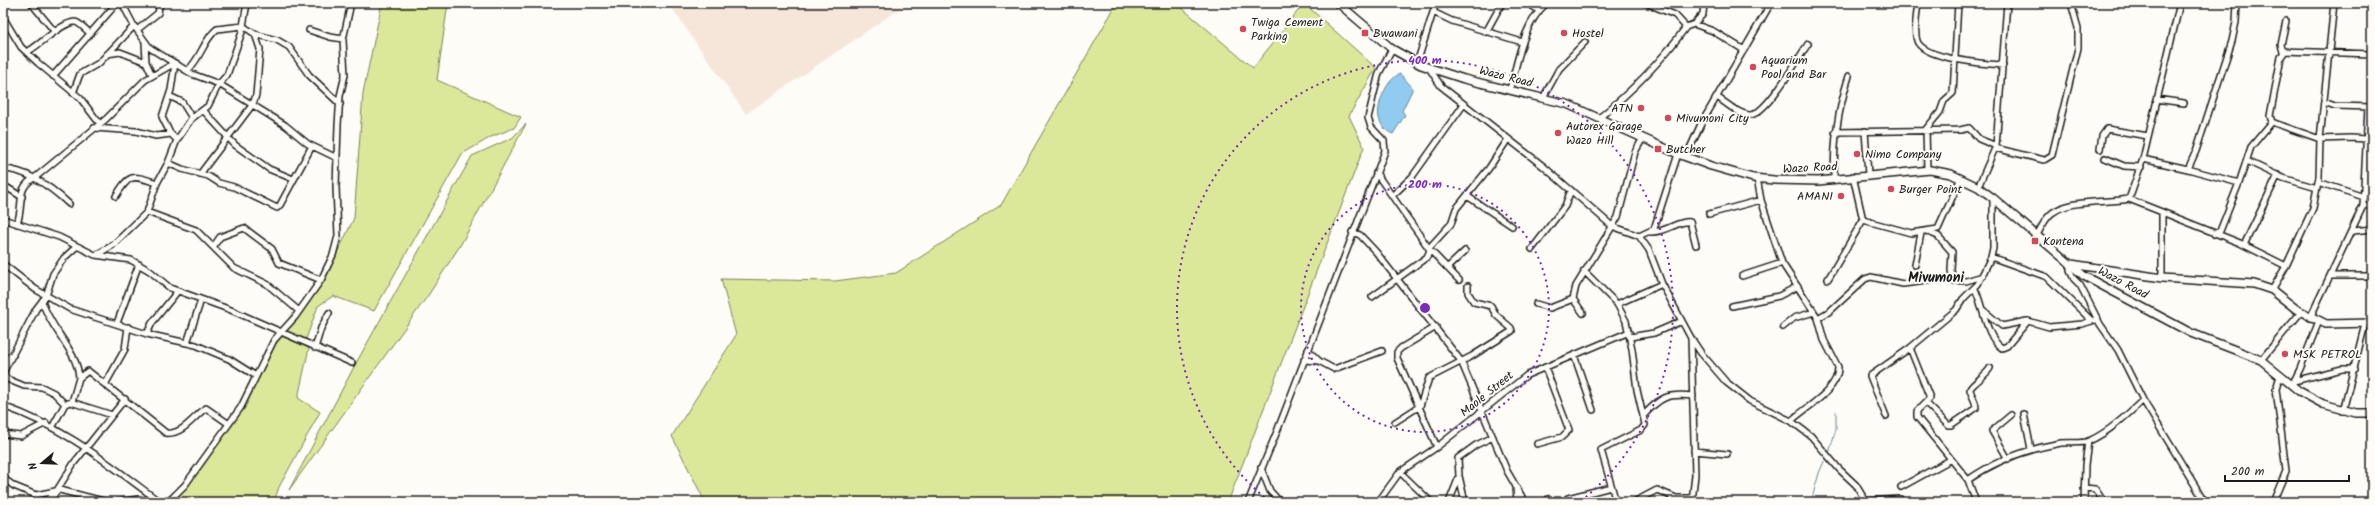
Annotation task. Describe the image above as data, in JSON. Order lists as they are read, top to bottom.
{
  "streets": {
    "main road": ["Wazo Road"],
    "street": ["Maole Street"]
  },
  "districts": ["Mivumoni"],
  "places": {
    "other": [
      "Twiga Cement Parking",
      "Hostel",
      "Aquarium Pool and Bar",
      "ATN",
      "Mivumoni City",
      "Autorex Garage Wazo Hill",
      "Nimo Company",
      "Burger Point",
      "AMANI",
      "MSK PETROL"
    ],
    "transit": ["Bwawani", "Butcher", "Kontena"]
  },
  "scale_bar": "200 m",
  "north": "left",
  "rings": ["400 m", "200 m"]
}
